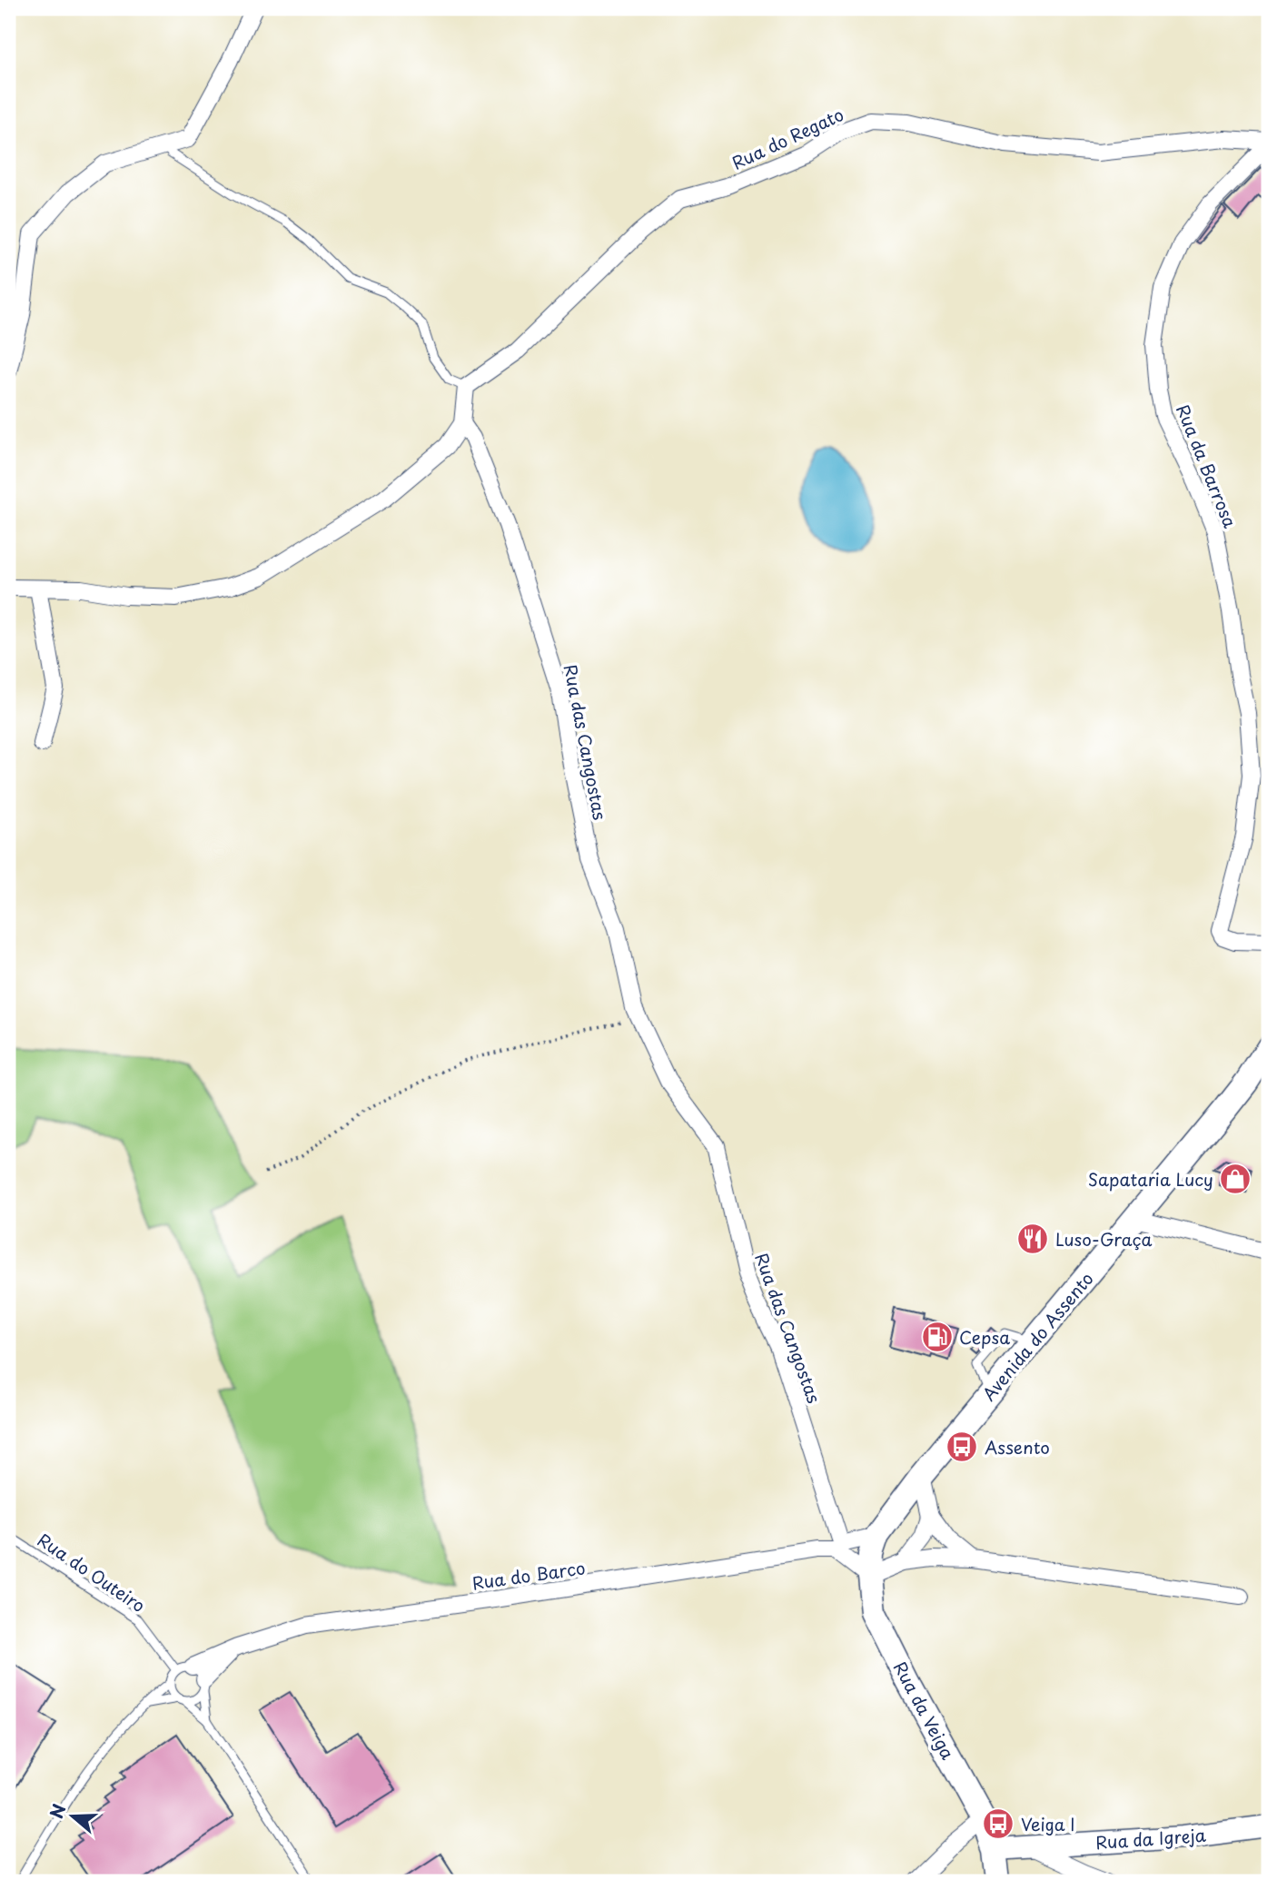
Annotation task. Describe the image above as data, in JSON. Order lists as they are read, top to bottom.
{
  "streets": {
    "main road": ["Avenida do Assento", "Rua da Veiga"],
    "street": [
      "Rua do Regato",
      "Rua da Barrosa",
      "Rua das Cangostas",
      "Rua do Barco",
      "Rua da Igreja"
    ],
    "lane": ["Rua do Outeiro"]
  },
  "crossings": [
    ["Rua do Regato", "Rua da Barrosa"],
    ["Rua das Cangostas", "Rua do Barco"],
    ["Avenida do Assento", "Rua do Barco"],
    ["Avenida do Assento", "Rua da Veiga"],
    ["Rua do Outeiro", "Rua do Barco"],
    ["Rua do Barco", "Rua da Veiga"],
    ["Rua da Veiga", "Rua da Igreja"]
  ],
  "places": {
    "shop": ["Sapataria Lucy"],
    "restaurant": ["Luso-Graça"],
    "fuel station": ["Cepsa"],
    "bus stop": ["Assento", "Veiga I"]
  },
  "north": "left"
}
